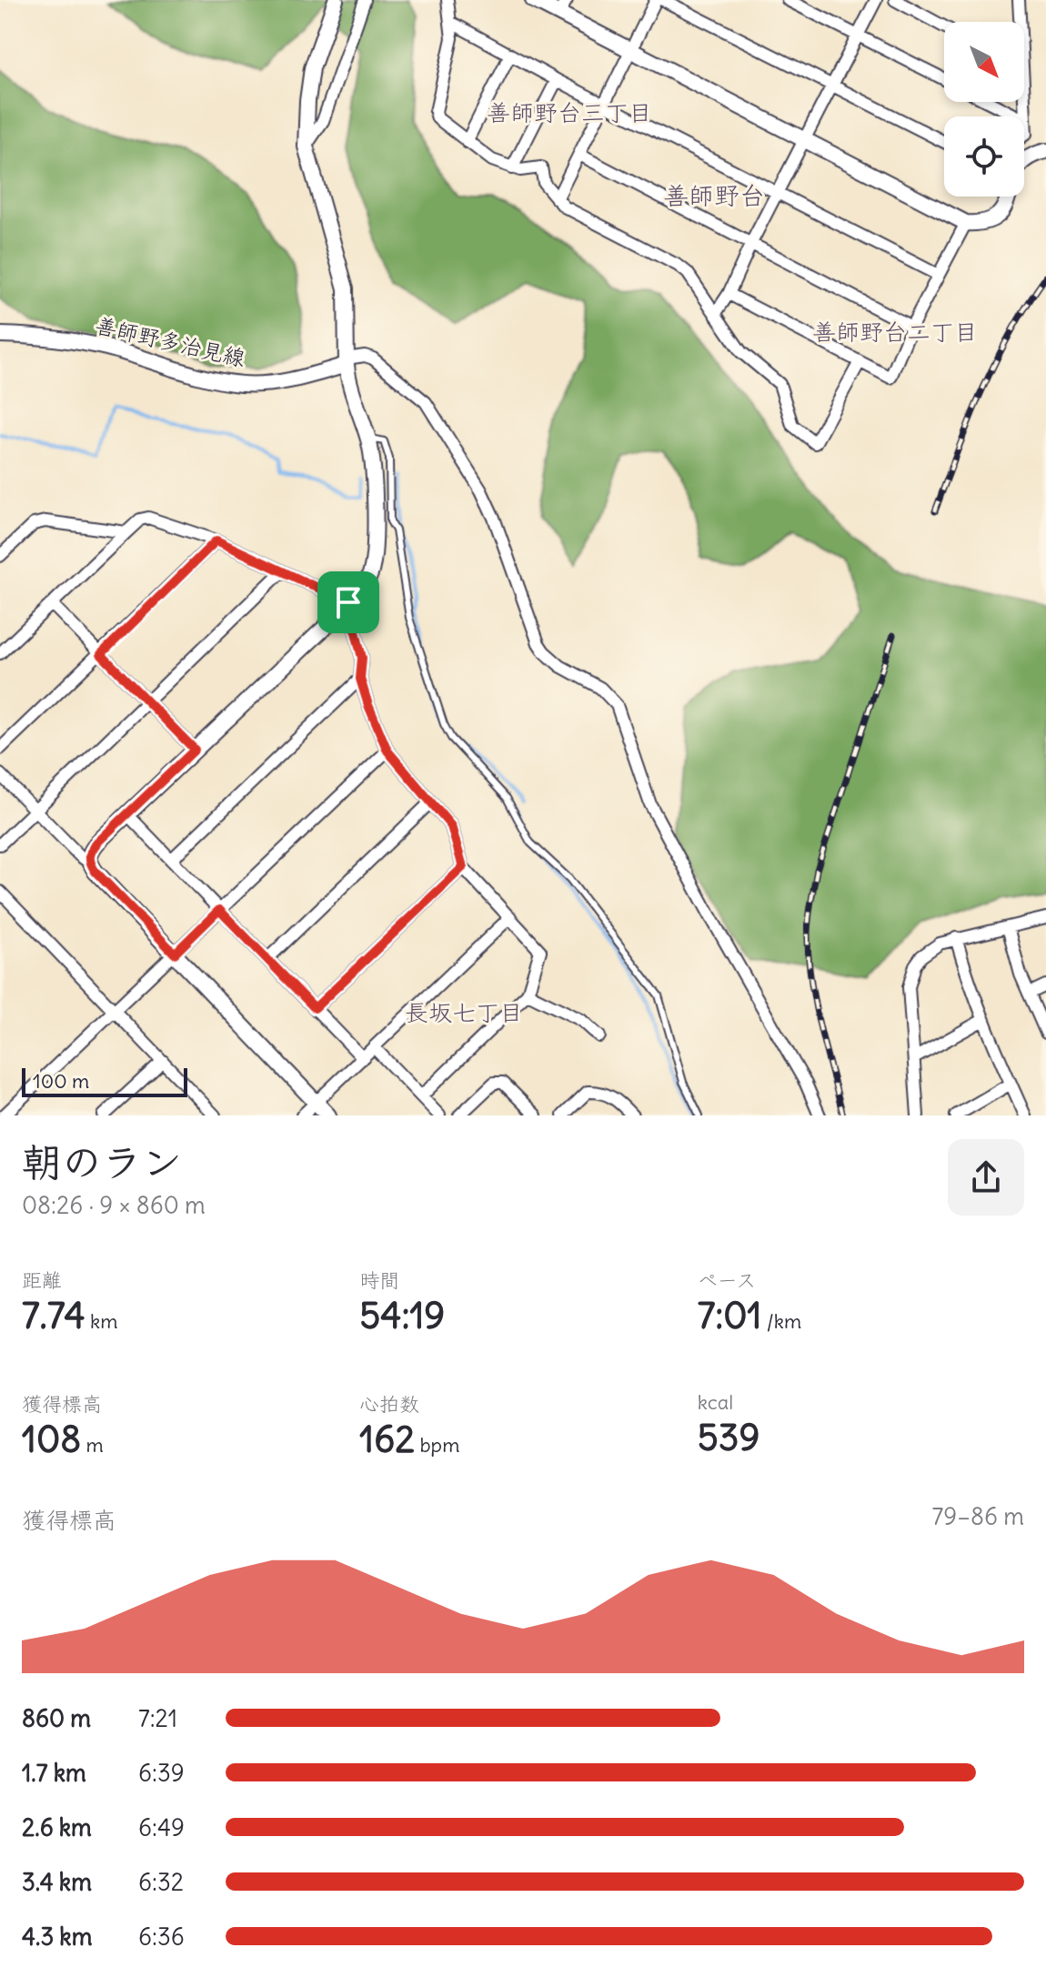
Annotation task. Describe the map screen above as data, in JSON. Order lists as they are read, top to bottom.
{
  "streets": {
    "street": ["善師野多治見線"]
  },
  "districts": [
    "善師野台三丁目",
    "善師野台",
    "善師野台二丁目",
    "長坂七丁目"
  ],
  "scale_bar": "100 m",
  "north": "bottom right",
  "page": {
    "scale": "100 m",
    "heading": ["朝のラン", "08:26 · 9 × 860 m"],
    "stats": [
      ["距離", "7.74 km"],
      ["時間", "54:19"],
      ["ペース", "7:01 /km"],
      ["獲得標高", "108 m"],
      ["心拍数", "162 bpm"],
      ["kcal", "539"]
    ],
    "chart": ["獲得標高", "79–86 m"],
    "list": [
      {
        "name": "860 m",
        "note": "7:21"
      },
      {
        "name": "1.7 km",
        "note": "6:39"
      },
      {
        "name": "2.6 km",
        "note": "6:49"
      },
      {
        "name": "3.4 km",
        "note": "6:32"
      },
      {
        "name": "4.3 km",
        "note": "6:36"
      }
    ]
  }
}
